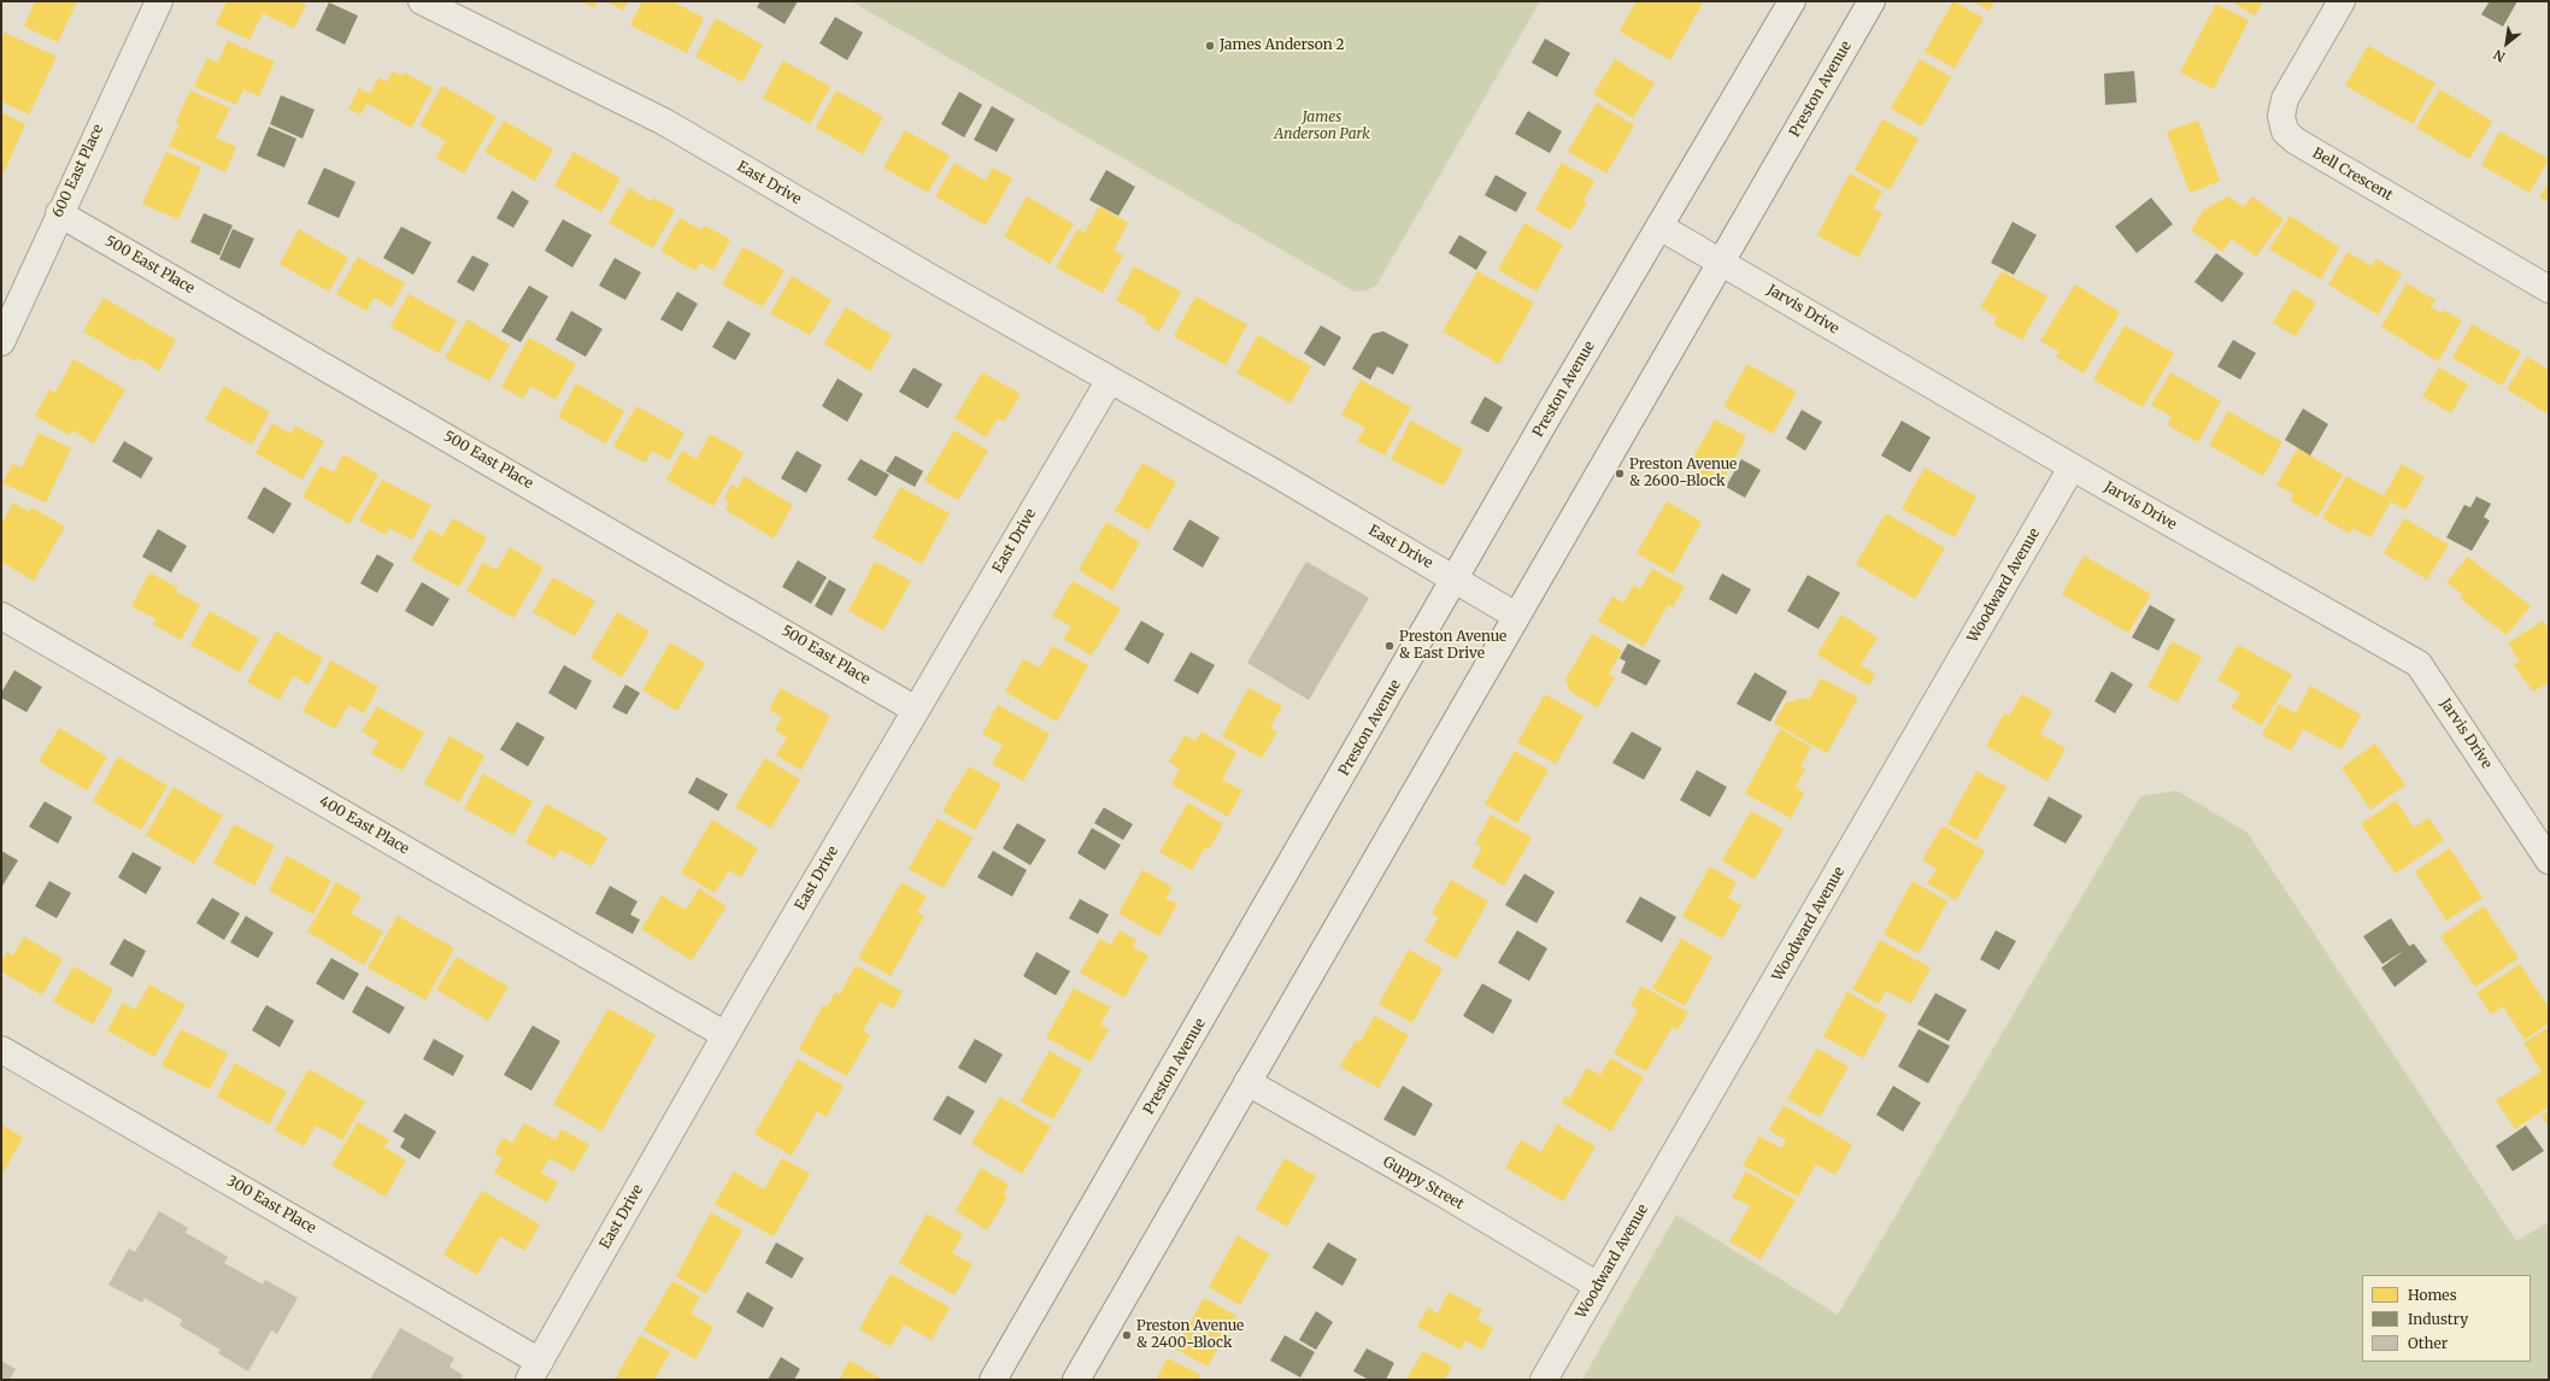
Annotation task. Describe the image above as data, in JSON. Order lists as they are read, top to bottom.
{
  "streets": {
    "street": [
      "Preston Avenue",
      "600 East Place",
      "Bell Crescent",
      "East Drive",
      "500 East Place",
      "Jarvis Drive",
      "Woodward Avenue",
      "400 East Place",
      "Guppy Street",
      "300 East Place"
    ]
  },
  "crossings": [
    ["Preston Avenue", "East Drive"],
    ["Preston Avenue", "Jarvis Drive"],
    ["Preston Avenue", "Guppy Street"],
    ["600 East Place", "500 East Place"],
    ["East Drive", "500 East Place"],
    ["East Drive", "400 East Place"],
    ["East Drive", "300 East Place"],
    ["Jarvis Drive", "Woodward Avenue"],
    ["Woodward Avenue", "Guppy Street"]
  ],
  "parks": ["James Anderson Park"],
  "places": [
    "James Anderson 2",
    "Preston Avenue & 2600-Block",
    "Preston Avenue & East Drive",
    "Preston Avenue & 2400-Block"
  ],
  "legend": ["Homes", "Industry", "Other"],
  "north": "bottom left"
}
